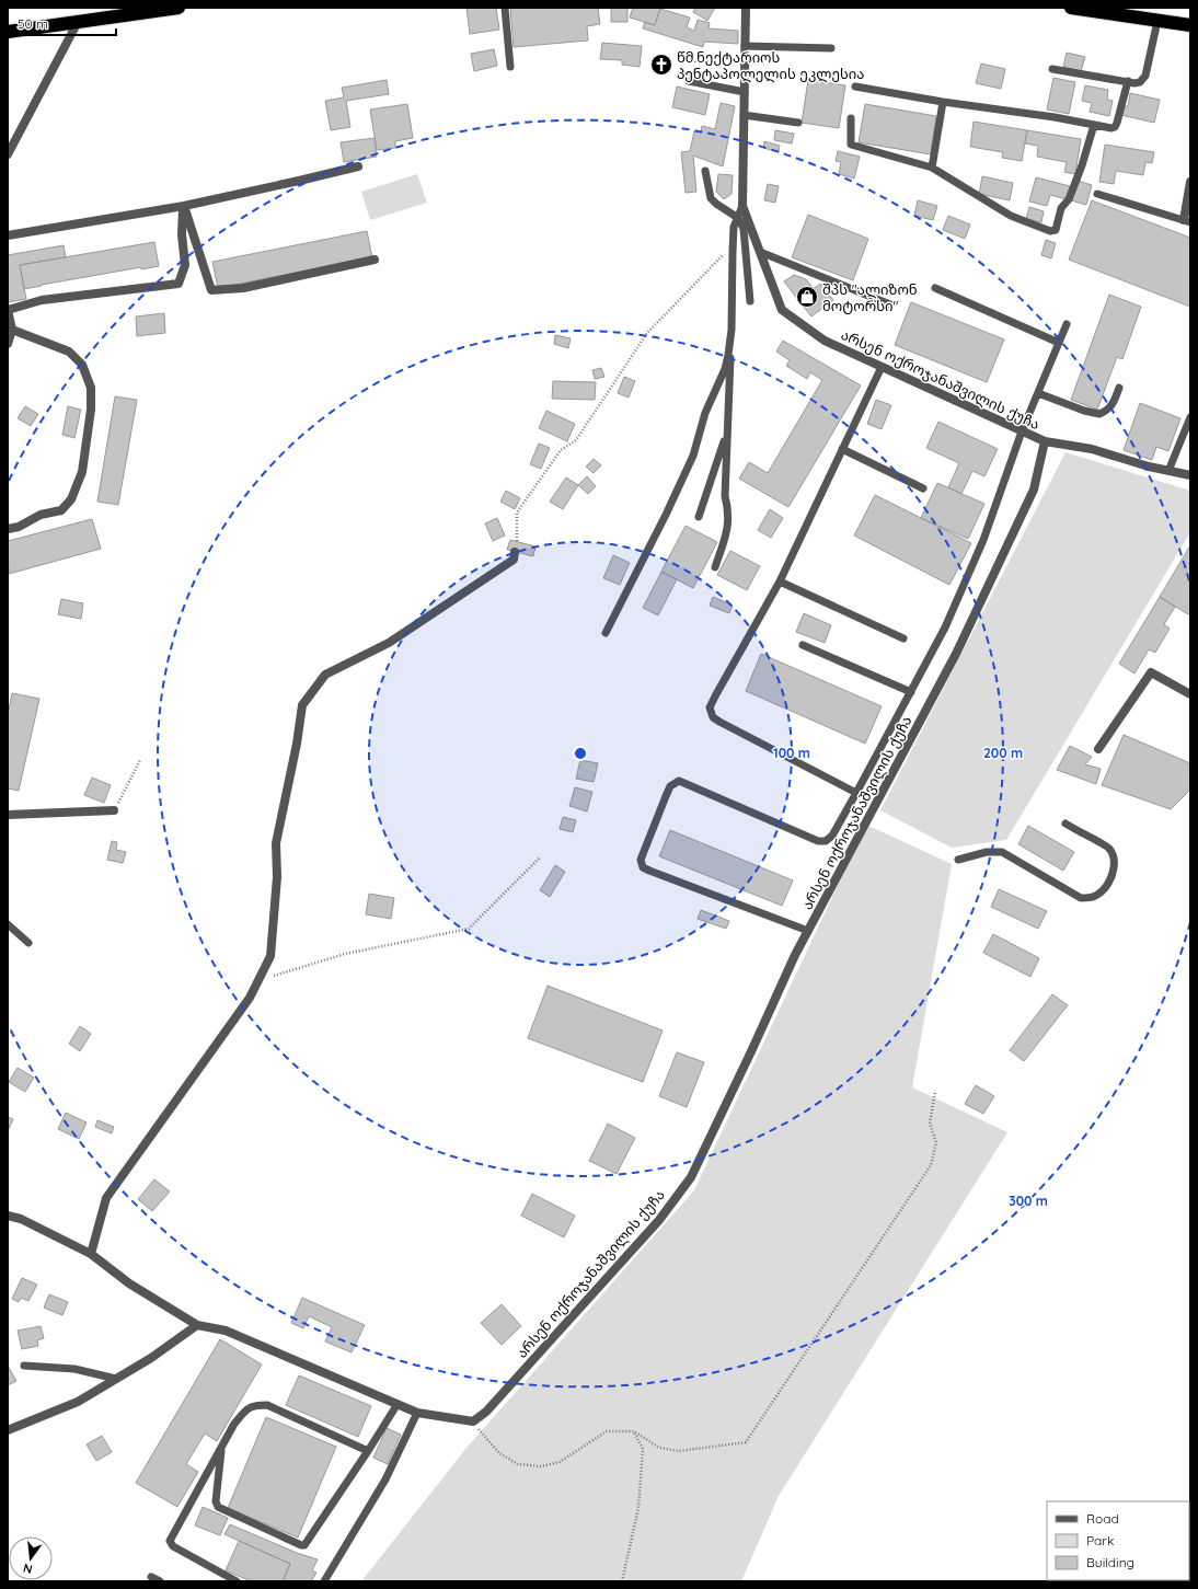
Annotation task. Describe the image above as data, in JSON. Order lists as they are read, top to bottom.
{
  "streets": {
    "street": ["არსენ ოქროჯანაშვილის ქუჩა"]
  },
  "places": {
    "church": ["წმ.ნექტარიოს პენტაპოლელის ეკლესია"],
    "shop": ["შპს \"ალიზონ მოტორსი\""]
  },
  "legend": ["Road", "Park", "Building"],
  "scale_bar": "50 m",
  "north": "bottom",
  "rings": ["100 m", "200 m", "300 m"]
}
